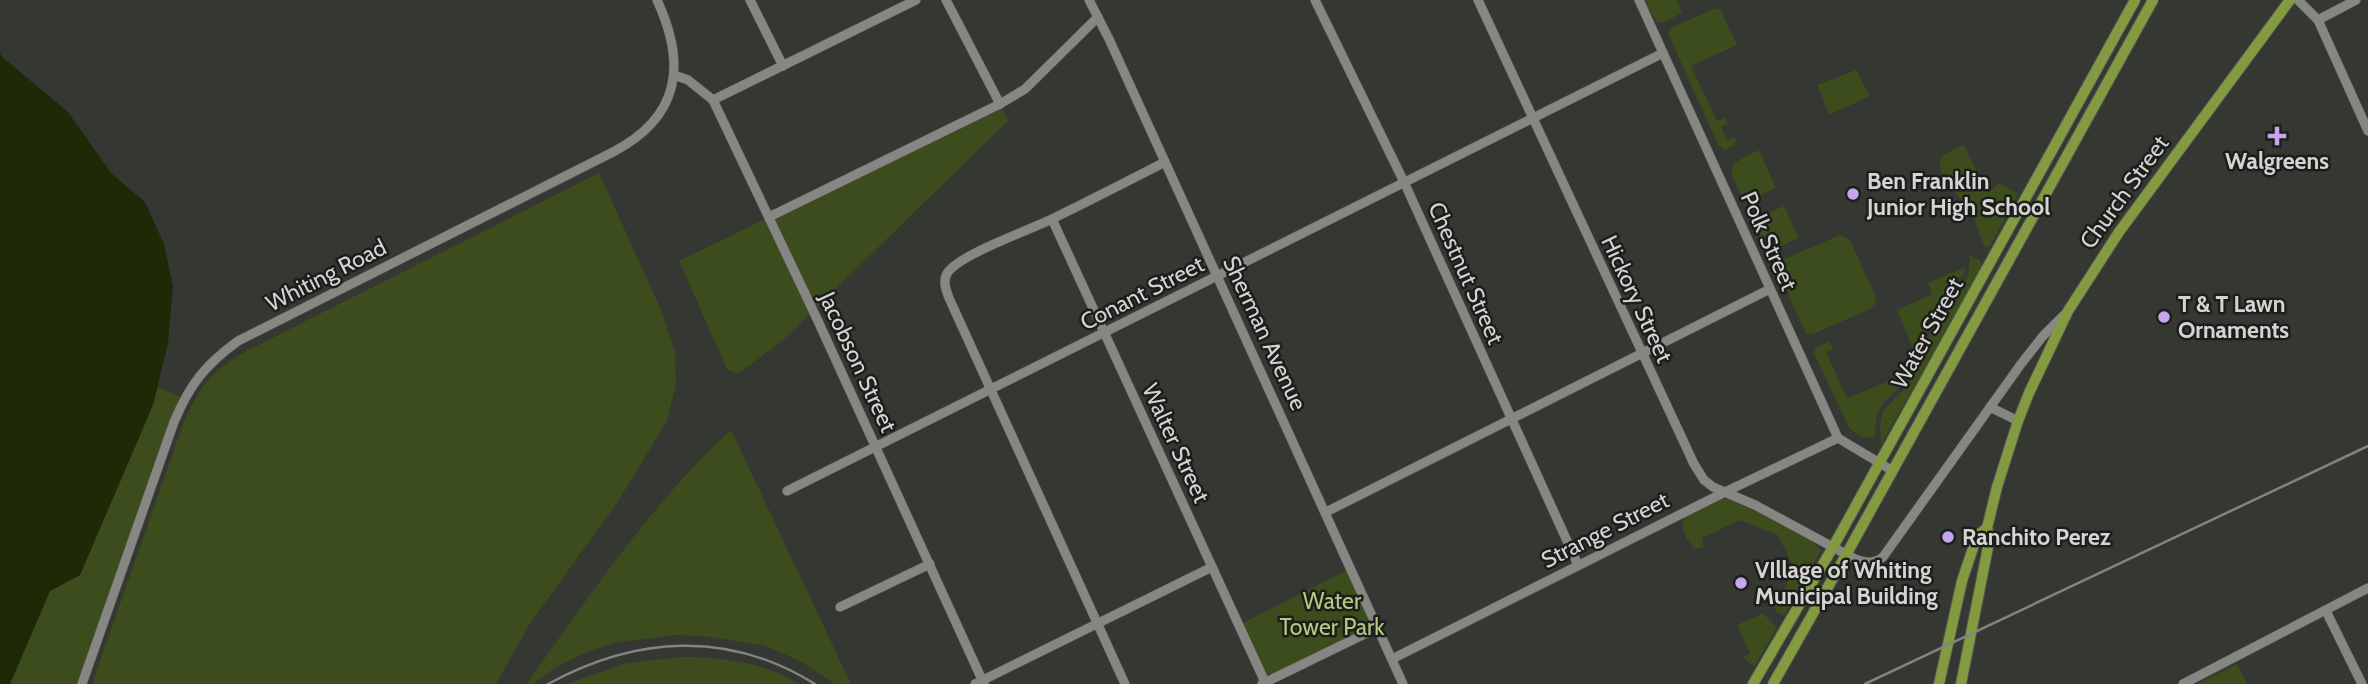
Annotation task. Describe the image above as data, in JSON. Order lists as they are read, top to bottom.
{
  "streets": {
    "main road": ["Church Street", "Water Street"],
    "street": [
      "Polk Street",
      "Chestnut Street",
      "Whiting Road",
      "Conant Street",
      "Hickory Street",
      "Sherman Avenue",
      "Jacobson Street",
      "Walter Street",
      "Strange Street"
    ]
  },
  "crossings": [
    ["Church Street", "Hickory Street"],
    ["Church Street", "Water Street"],
    ["Polk Street", "Conant Street"],
    ["Polk Street", "Strange Street"],
    ["Chestnut Street", "Conant Street"],
    ["Chestnut Street", "Strange Street"],
    ["Whiting Road", "Jacobson Street"],
    ["Conant Street", "Hickory Street"],
    ["Conant Street", "Sherman Avenue"],
    ["Conant Street", "Jacobson Street"],
    ["Conant Street", "Walter Street"],
    ["Hickory Street", "Water Street"],
    ["Hickory Street", "Strange Street"],
    ["Sherman Avenue", "Strange Street"]
  ],
  "parks": ["Water Tower Park"],
  "places": {
    "health": ["Walgreens"],
    "other": [
      "Ben Franklin Junior High School",
      "T & T Lawn Ornaments",
      "Ranchito Perez",
      "VIllage of Whiting Municipal Building"
    ]
  }
}
